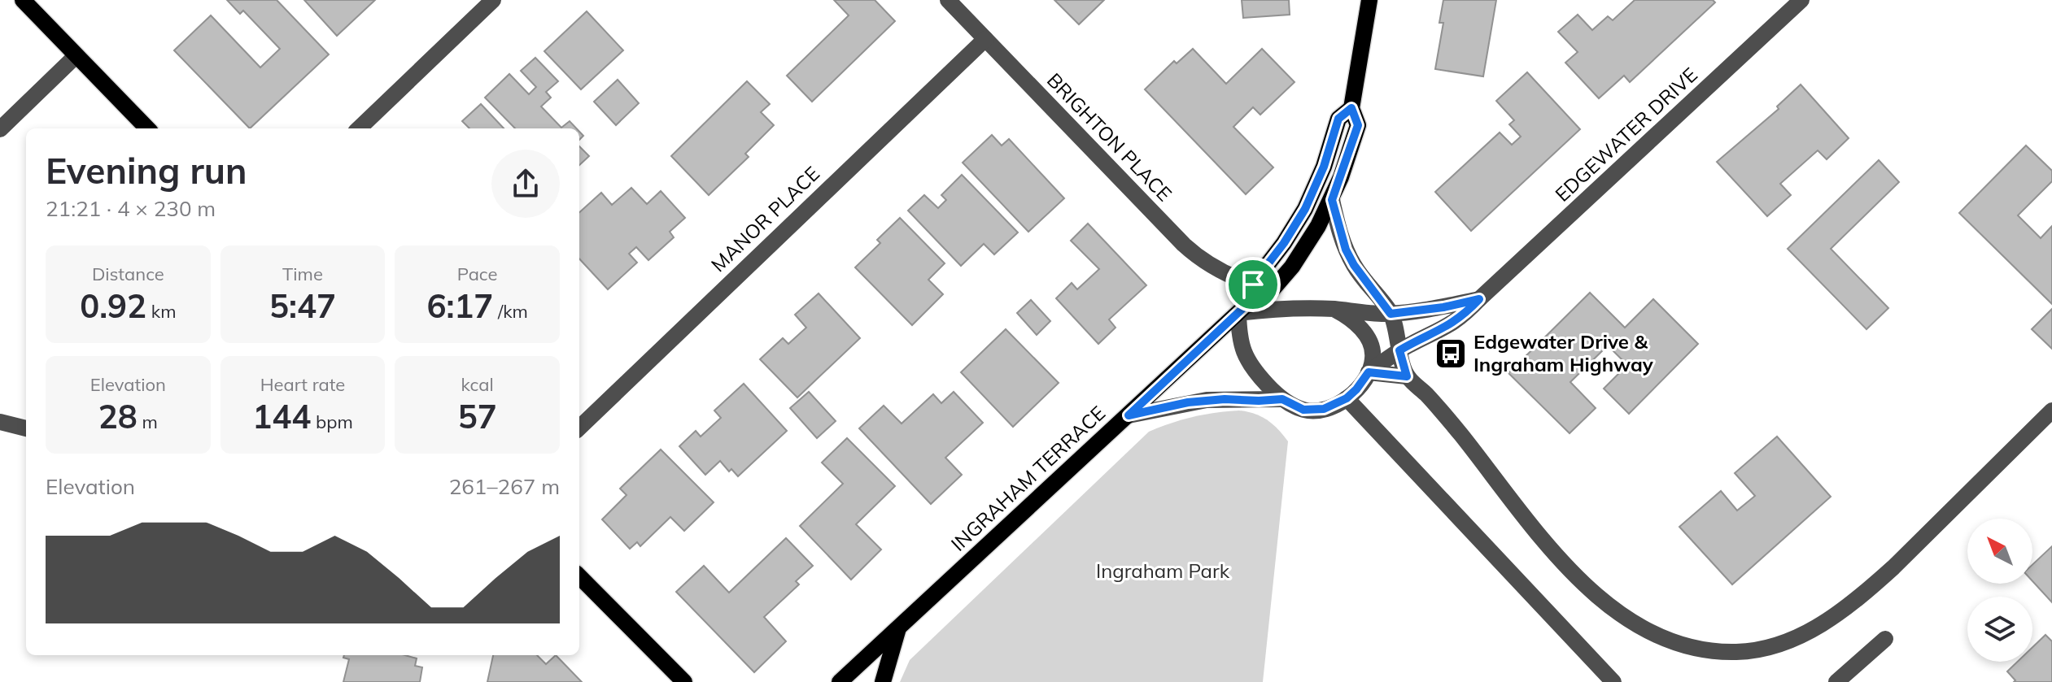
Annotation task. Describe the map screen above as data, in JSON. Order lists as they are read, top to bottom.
{
  "streets": {
    "main road": ["INGRAHAM TERRACE"],
    "street": ["EDGEWATER DRIVE", "BRIGHTON PLACE", "MANOR PLACE"]
  },
  "crossings": [
    ["EDGEWATER DRIVE", "INGRAHAM TERRACE"],
    ["BRIGHTON PLACE", "MANOR PLACE"]
  ],
  "parks": ["Ingraham Park"],
  "places": {
    "bus stop": ["Edgewater Drive & Ingraham Highway"]
  },
  "north": "top left",
  "page": {
    "heading": ["Evening run", "21:21 · 4 × 230 m"],
    "stats": [
      ["Distance", "0.92 km"],
      ["Time", "5:47"],
      ["Pace", "6:17 /km"],
      ["Elevation", "28 m"],
      ["Heart rate", "144 bpm"],
      ["kcal", "57"]
    ],
    "chart": ["Elevation", "261–267 m"]
  }
}
